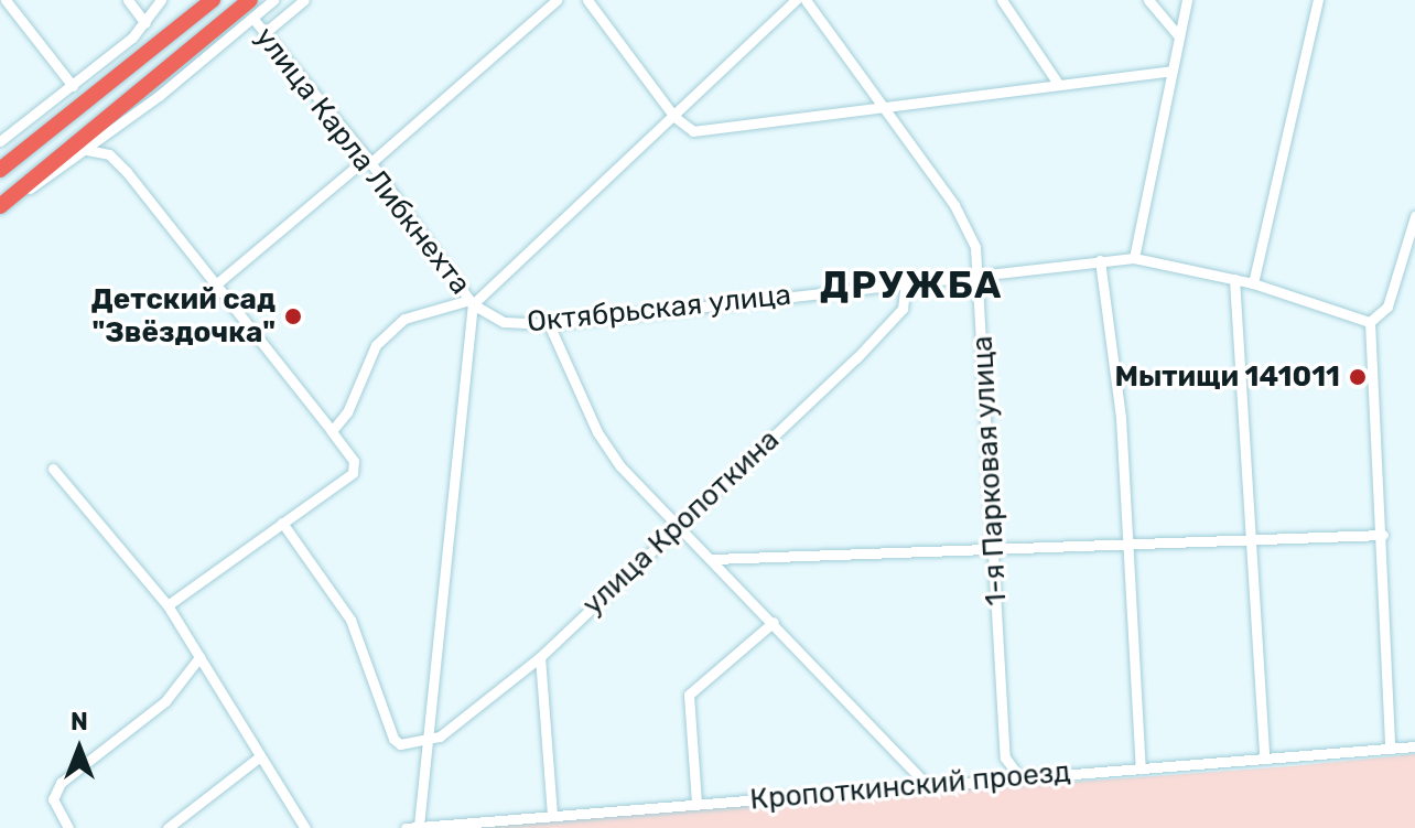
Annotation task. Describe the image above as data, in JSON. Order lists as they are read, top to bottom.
{
  "streets": {
    "street": [
      "улица Карла Либкнехта",
      "Октябрьская улица",
      "1-я Парковая улица",
      "улица Кропоткина",
      "Кропоткинский проезд"
    ]
  },
  "crossings": [
    ["улица Карла Либкнехта", "Октябрьская улица"],
    ["Октябрьская улица", "1-я Парковая улица"],
    ["Октябрьская улица", "улица Кропоткина"],
    ["1-я Парковая улица", "Кропоткинский проезд"]
  ],
  "districts": ["ДРУЖБА"],
  "places": ["Детский сад \"Звёздочка\"", "Мытищи 141011"],
  "north": "top"
}
